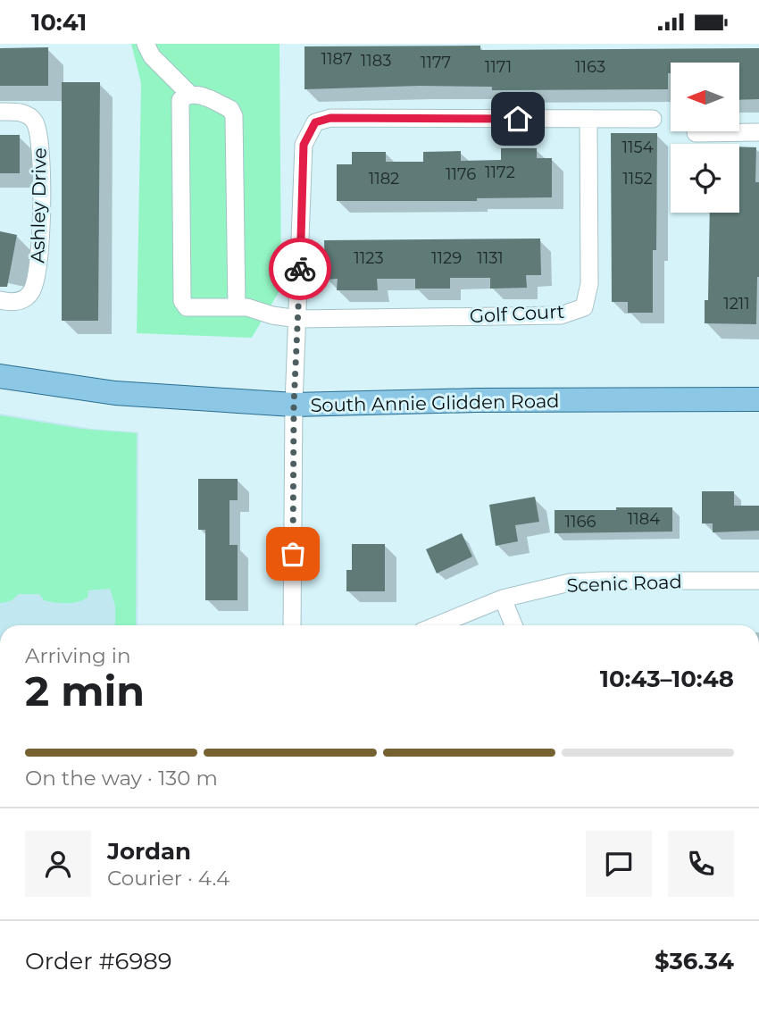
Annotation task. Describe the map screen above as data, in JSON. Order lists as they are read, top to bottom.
{
  "streets": {
    "main road": ["South Annie Glidden Road"],
    "street": ["Ashley Drive", "Golf Court", "Scenic Road"]
  },
  "house_numbers": [
    "1187",
    "1183",
    "1177",
    "1171",
    "1163",
    "1154",
    "1172",
    "1176",
    "1182",
    "1152",
    "1123",
    "1129",
    "1131",
    "1211",
    "1184",
    "1166"
  ],
  "north": "left",
  "page": {
    "status": "10:41",
    "heading": ["2 min", "Arriving in", "10:43–10:48"],
    "panel": [
      "Jordan",
      "Courier · 4.4",
      "Order #6989",
      "$36.34"
    ],
    "bar": "On the way · 130 m"
  }
}
